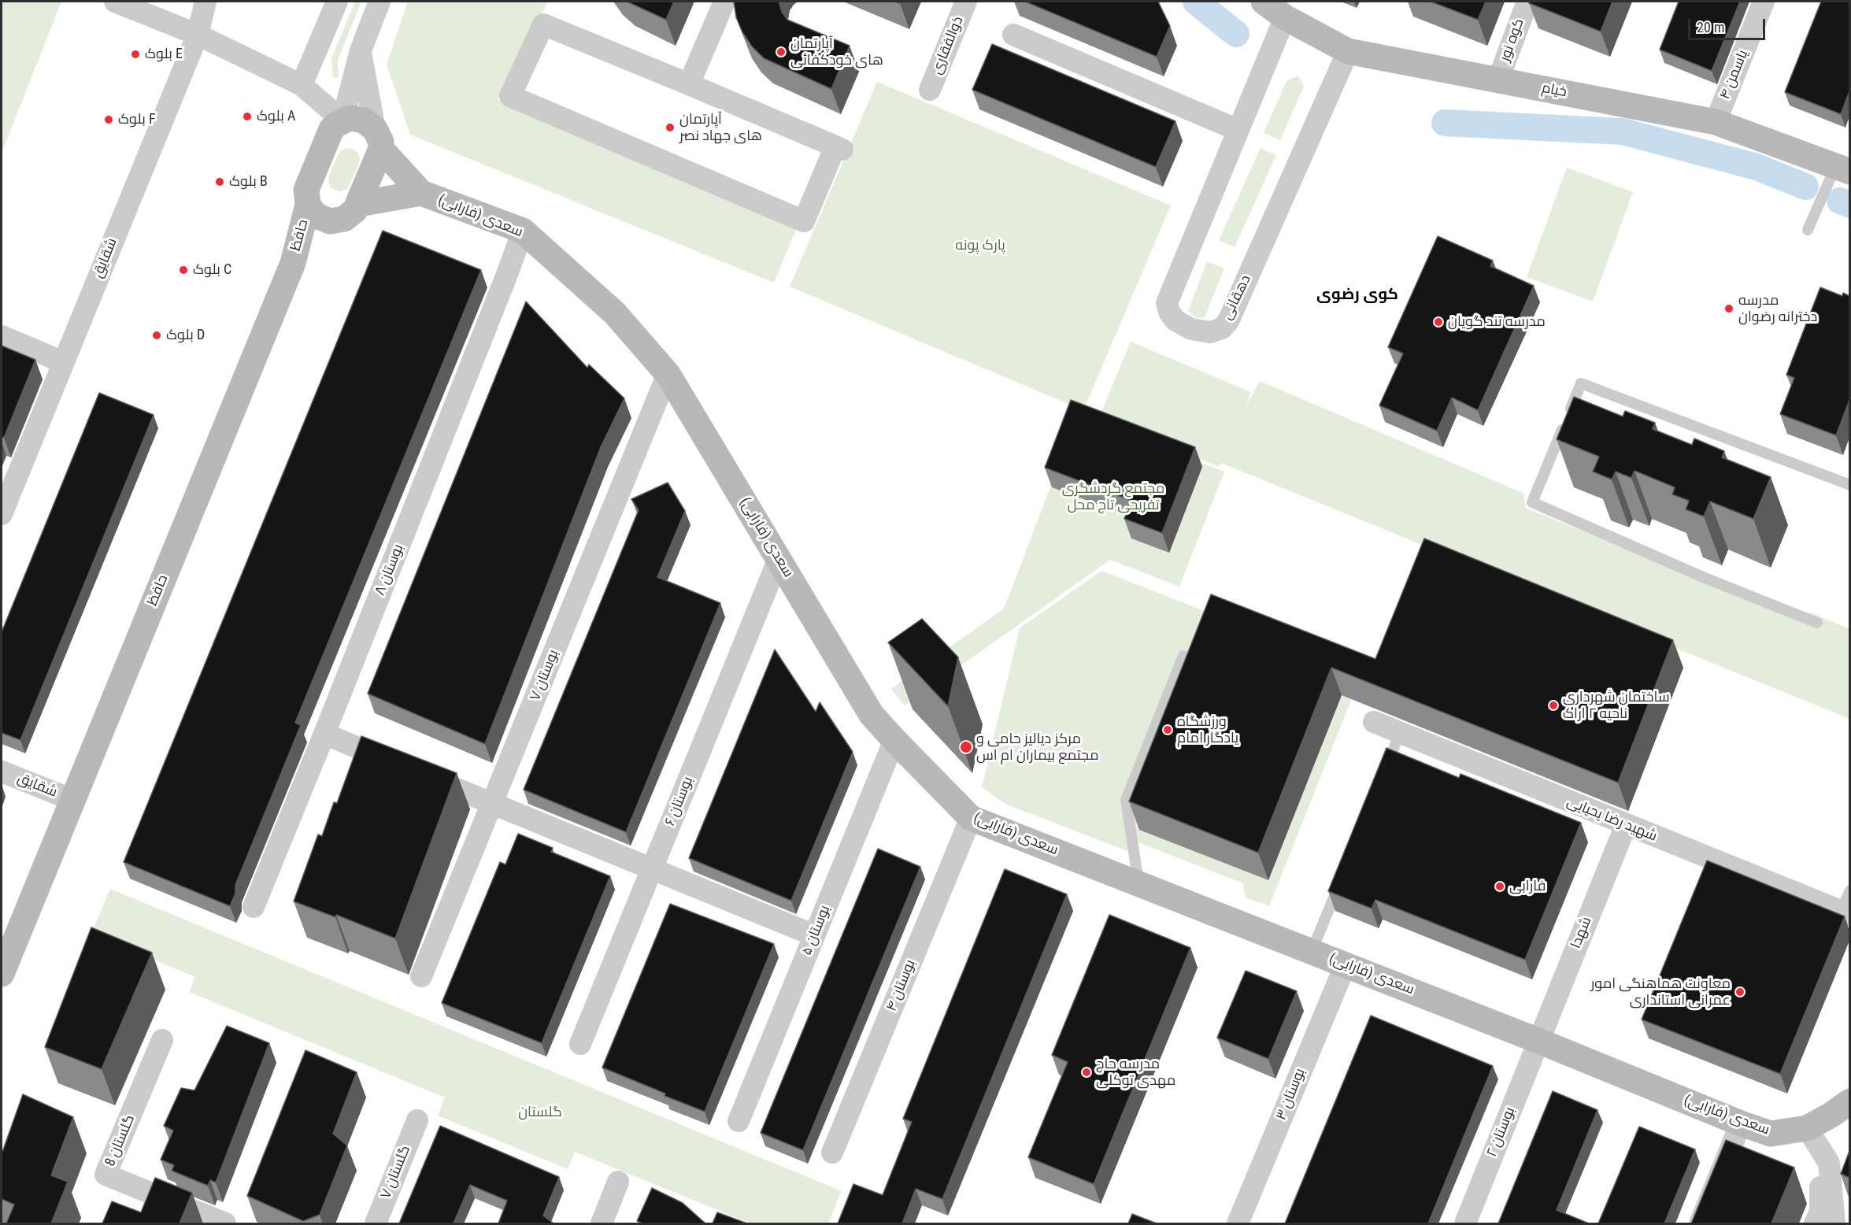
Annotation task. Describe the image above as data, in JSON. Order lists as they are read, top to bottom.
{
  "streets": {
    "street": [
      "کوه نور",
      "ذوالفقاری",
      "یاسمن ۴",
      "خیام",
      "سعدی (فارابی)",
      "حافظ",
      "شقایق",
      "دهقانی",
      "بوستان ۸",
      "بوستان ۷",
      "بوستان ۶",
      "شهید رضا یحیایی",
      "بوستان ۵",
      "شهدا",
      "بوستان ۴",
      "بوستان ۳",
      "بوستان ۲",
      "گلستان 8",
      "گلستان ۷"
    ]
  },
  "crossings": [
    ["کوه نور", "خیام"],
    ["یاسمن ۴", "خیام"],
    ["خیام", "دهقانی"],
    ["سعدی (فارابی)", "بوستان ۸"],
    ["سعدی (فارابی)", "بوستان ۷"],
    ["سعدی (فارابی)", "بوستان ۶"],
    ["سعدی (فارابی)", "بوستان ۵"],
    ["سعدی (فارابی)", "شهدا"],
    ["سعدی (فارابی)", "بوستان ۴"],
    ["سعدی (فارابی)", "بوستان ۳"],
    ["سعدی (فارابی)", "بوستان ۲"],
    ["حافظ", "شقایق"],
    ["شهید رضا یحیایی", "شهدا"],
    ["شهدا", "بوستان ۲"]
  ],
  "districts": ["کوی رضوی"],
  "parks": ["پارک پونه", "مجتمع گردشگری تفریحی تاج محل", "گلستان"],
  "places": [
    "آپارتمان های خودکفائی",
    "بلوک E",
    "بلوک A",
    "بلوک F",
    "آپارتمان های جهاد نصر",
    "بلوک B",
    "بلوک C",
    "مدرسه دخترانه رضوان",
    "مدرسه تند گویان",
    "بلوک D",
    "ساختمان شهرداری ناحیه ۲ اراک",
    "ورزشگاه یادگار امام",
    "مرکز دیالیز حامی و مجتمع بیماران ام اس",
    "فارابی",
    "معاونت هماهنگی امور عمرانی استانداری",
    "مدرسه حاج مهدی توکلی"
  ],
  "scale_bar": "20 m"
}
